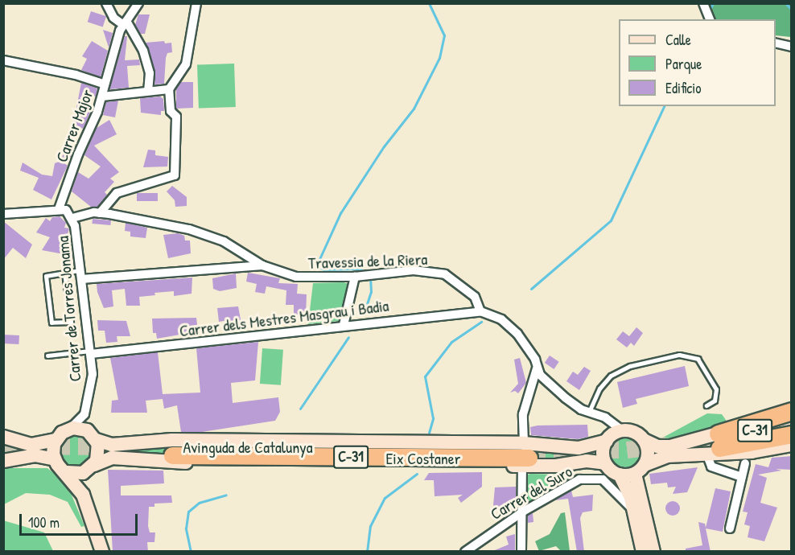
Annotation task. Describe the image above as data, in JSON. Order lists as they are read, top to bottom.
{
  "streets": {
    "highway": ["C-31", "Eix Costaner"],
    "main road": ["Avinguda de Catalunya"],
    "street": [
      "Carrer Major",
      "Travessia de la Riera",
      "Carrer de Torres Jonama",
      "Carrer dels Mestres Masgrau i Badia",
      "Carrer del Suro"
    ]
  },
  "crossings": [
    ["Carrer Major", "Carrer de Torres Jonama"],
    ["Travessia de la Riera", "Carrer de Torres Jonama"],
    ["Travessia de la Riera", "Carrer dels Mestres Masgrau i Badia"],
    ["Carrer de Torres Jonama", "Carrer dels Mestres Masgrau i Badia"],
    ["Avinguda de Catalunya", "Eix Costaner"]
  ],
  "legend": ["Calle", "Parque", "Edificio"],
  "scale_bar": "100 m"
}
